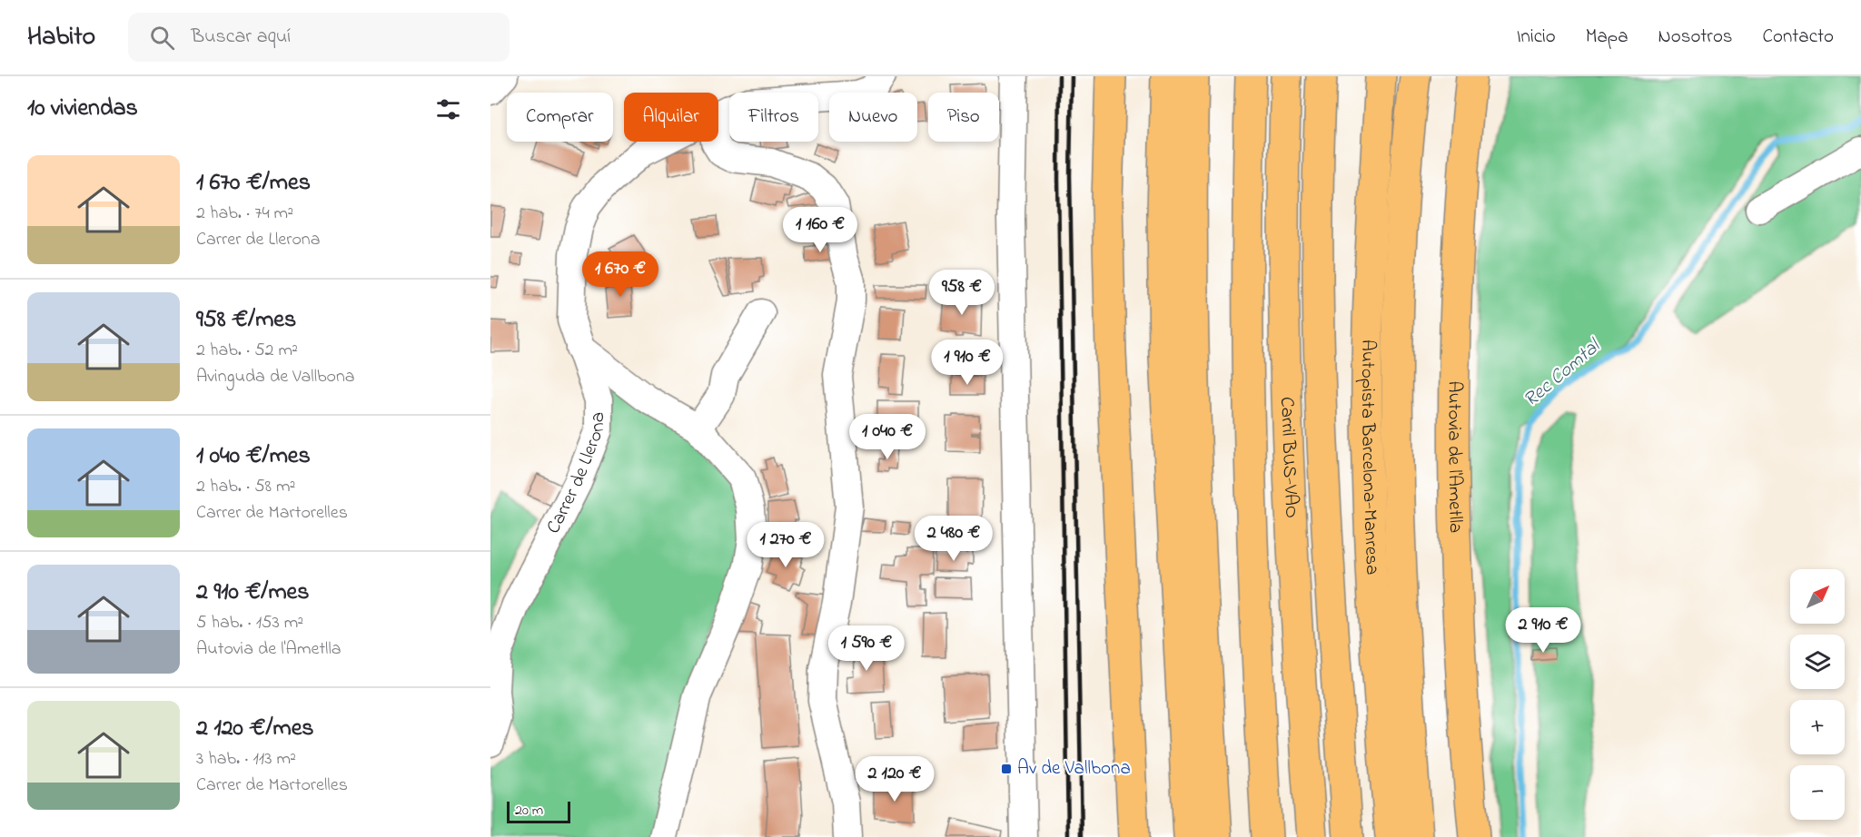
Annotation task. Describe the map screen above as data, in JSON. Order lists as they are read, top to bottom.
{
  "streets": {
    "highway": ["Carril BUS-VAO", "Autopista Barcelona-Manresa", "Autovia de l'Ametlla"],
    "street": ["Carrer de Llerona"]
  },
  "water": ["Rec Comtal"],
  "places": {
    "transit": ["Av de Vallbona"]
  },
  "scale_bar": "20 m",
  "north": "top right",
  "page": {
    "header": "Habito",
    "search": "Buscar aquí",
    "nav": [
      "Inicio",
      "Mapa",
      "Nosotros",
      "Contacto"
    ],
    "heading": "10 viviendas",
    "chip": [
      "Comprar",
      "Alquilar",
      "Filtros",
      "Nuevo",
      "Piso"
    ],
    "list": [
      {
        "name": "1 670 €/mes",
        "note": "2 hab. · 74 m² · Carrer de Llerona"
      },
      {
        "name": "958 €/mes",
        "note": "2 hab. · 52 m² · Avinguda de Vallbona"
      },
      {
        "name": "1 040 €/mes",
        "note": "2 hab. · 58 m² · Carrer de Martorelles"
      },
      {
        "name": "2 910 €/mes",
        "note": "5 hab. · 153 m² · Autovia de l'Ametlla"
      },
      {
        "name": "2 120 €/mes",
        "note": "3 hab. · 113 m² · Carrer de Martorelles"
      }
    ],
    "price": [
      "1 160 €",
      "1 670 €",
      "958 €",
      "1 910 €",
      "1 040 €",
      "2 480 €",
      "1 270 €",
      "2 910 €",
      "1 590 €",
      "2 120 €"
    ],
    "map_buttons": ["+", "−"],
    "scale": "20 m"
  }
}
